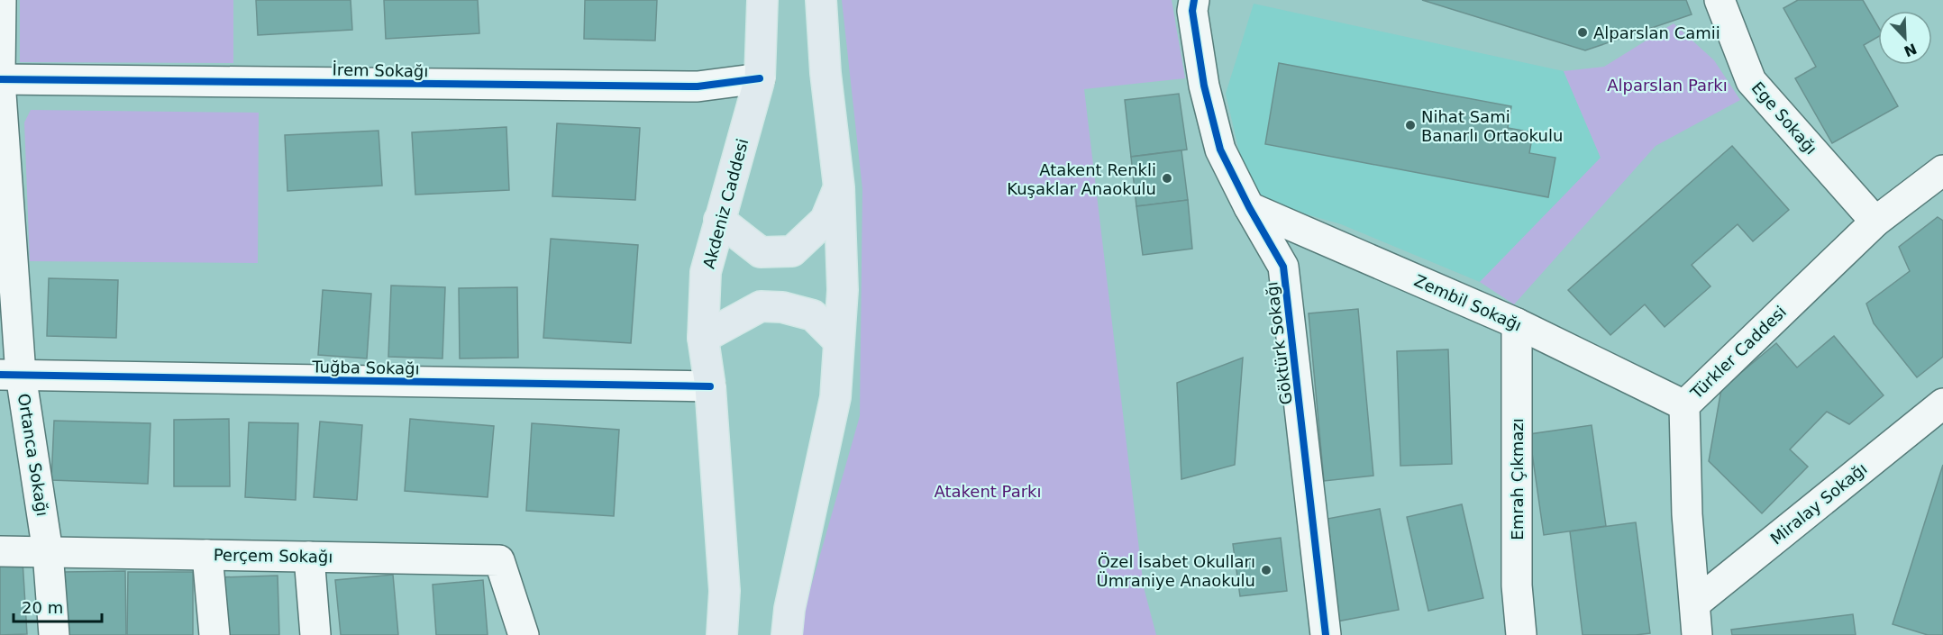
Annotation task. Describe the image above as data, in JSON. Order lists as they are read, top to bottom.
{
  "streets": {
    "main road": ["Akdeniz Caddesi"],
    "street": [
      "İrem Sokağı",
      "Ege Sokağı",
      "Zembil Sokağı",
      "Göktürk Sokağı",
      "Türkler Caddesi",
      "Tuğba Sokağı",
      "Ortanca Sokağı",
      "Emrah Çıkmazı",
      "Miralay Sokağı",
      "Perçem Sokağı"
    ]
  },
  "crossings": [
    ["İrem Sokağı", "Akdeniz Caddesi"],
    ["İrem Sokağı", "Ortanca Sokağı"],
    ["Ege Sokağı", "Türkler Caddesi"],
    ["Akdeniz Caddesi", "Tuğba Sokağı"],
    ["Zembil Sokağı", "Göktürk Sokağı"],
    ["Zembil Sokağı", "Türkler Caddesi"],
    ["Zembil Sokağı", "Emrah Çıkmazı"],
    ["Türkler Caddesi", "Miralay Sokağı"],
    ["Tuğba Sokağı", "Ortanca Sokağı"],
    ["Ortanca Sokağı", "Perçem Sokağı"]
  ],
  "parks": ["Alparslan Parkı", "Atakent Parkı"],
  "places": [
    "Alparslan Camii",
    "Nihat Sami Banarlı Ortaokulu",
    "Atakent Renkli Kuşaklar Anaokulu",
    "Özel İsabet Okulları Ümraniye Anaokulu"
  ],
  "scale_bar": "20 m",
  "north": "bottom right"
}
